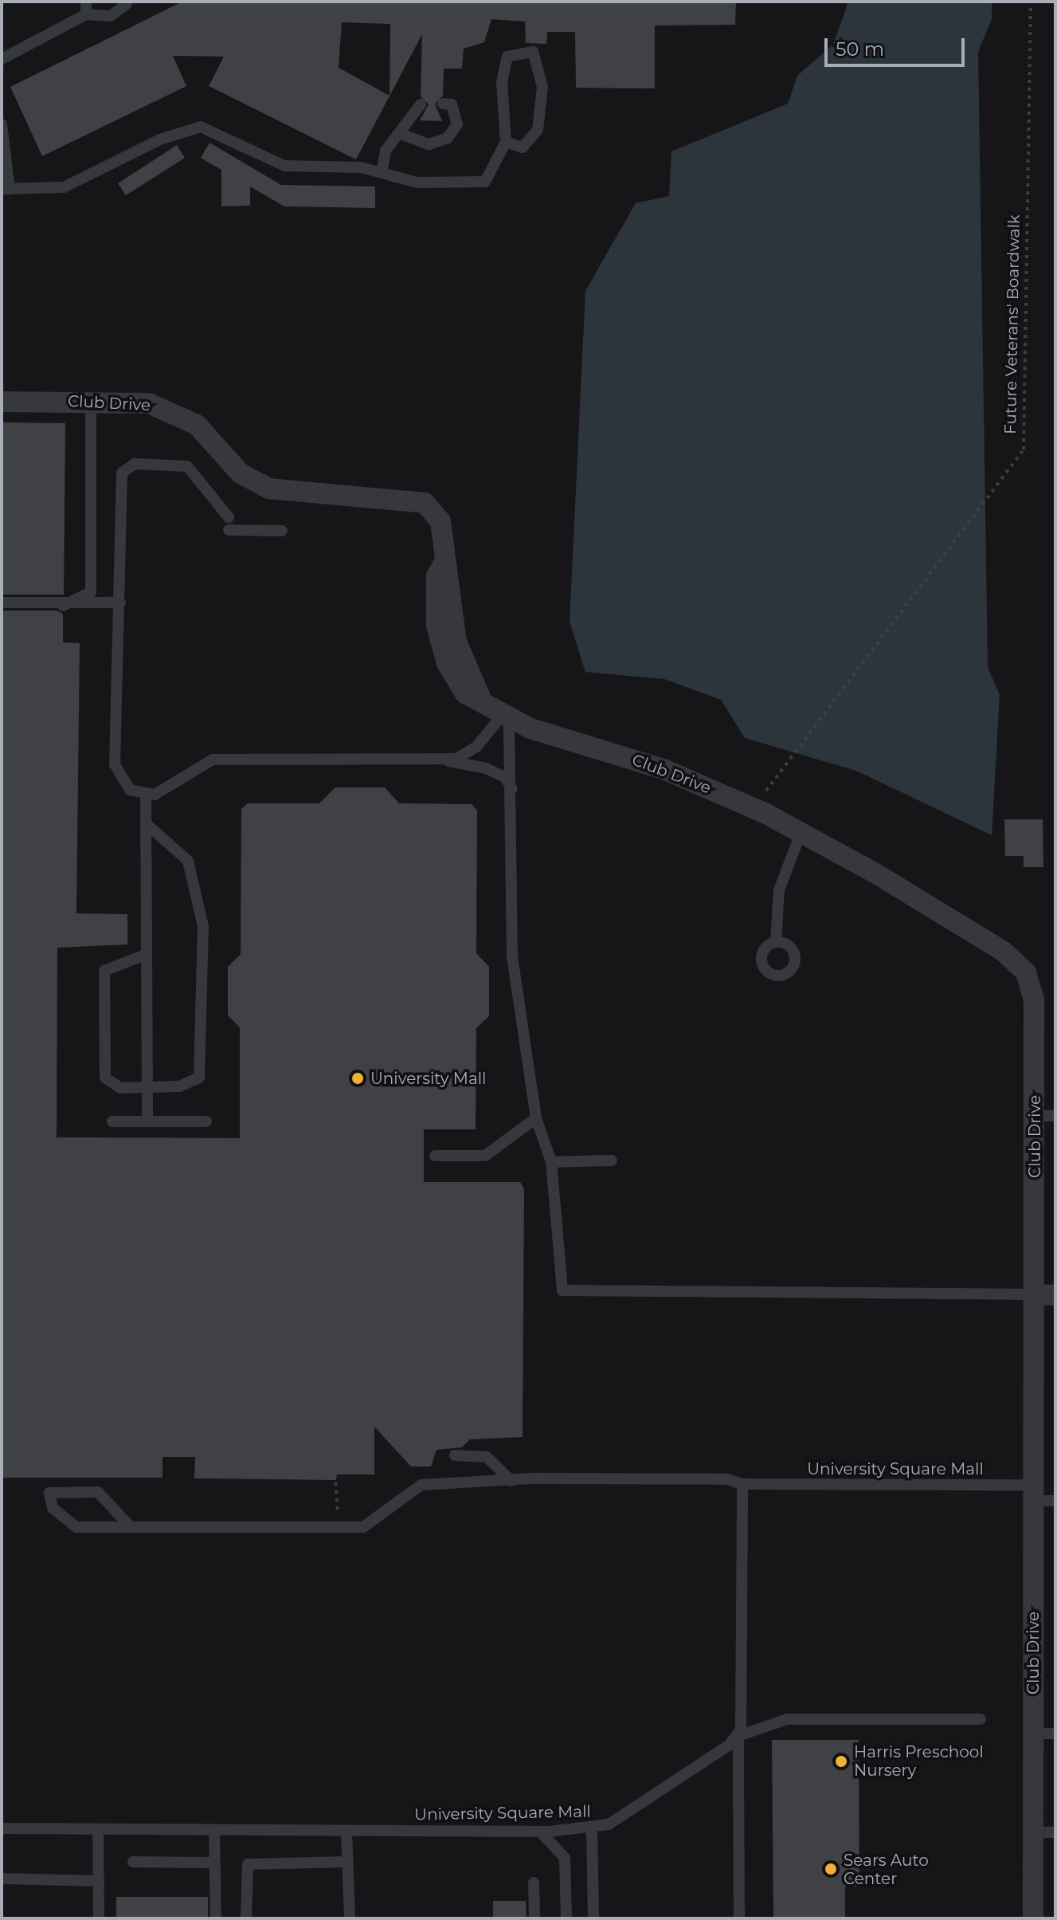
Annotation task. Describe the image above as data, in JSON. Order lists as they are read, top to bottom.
{
  "streets": {
    "street": ["Club Drive"],
    "lane": ["University Square Mall"],
    "path": ["Future Veterans' Boardwalk"]
  },
  "crossings": [
    ["Club Drive", "University Square Mall"]
  ],
  "places": ["University Mall", "Harris Preschool Nursery", "Sears Auto Center"],
  "scale_bar": "50 m"
}
